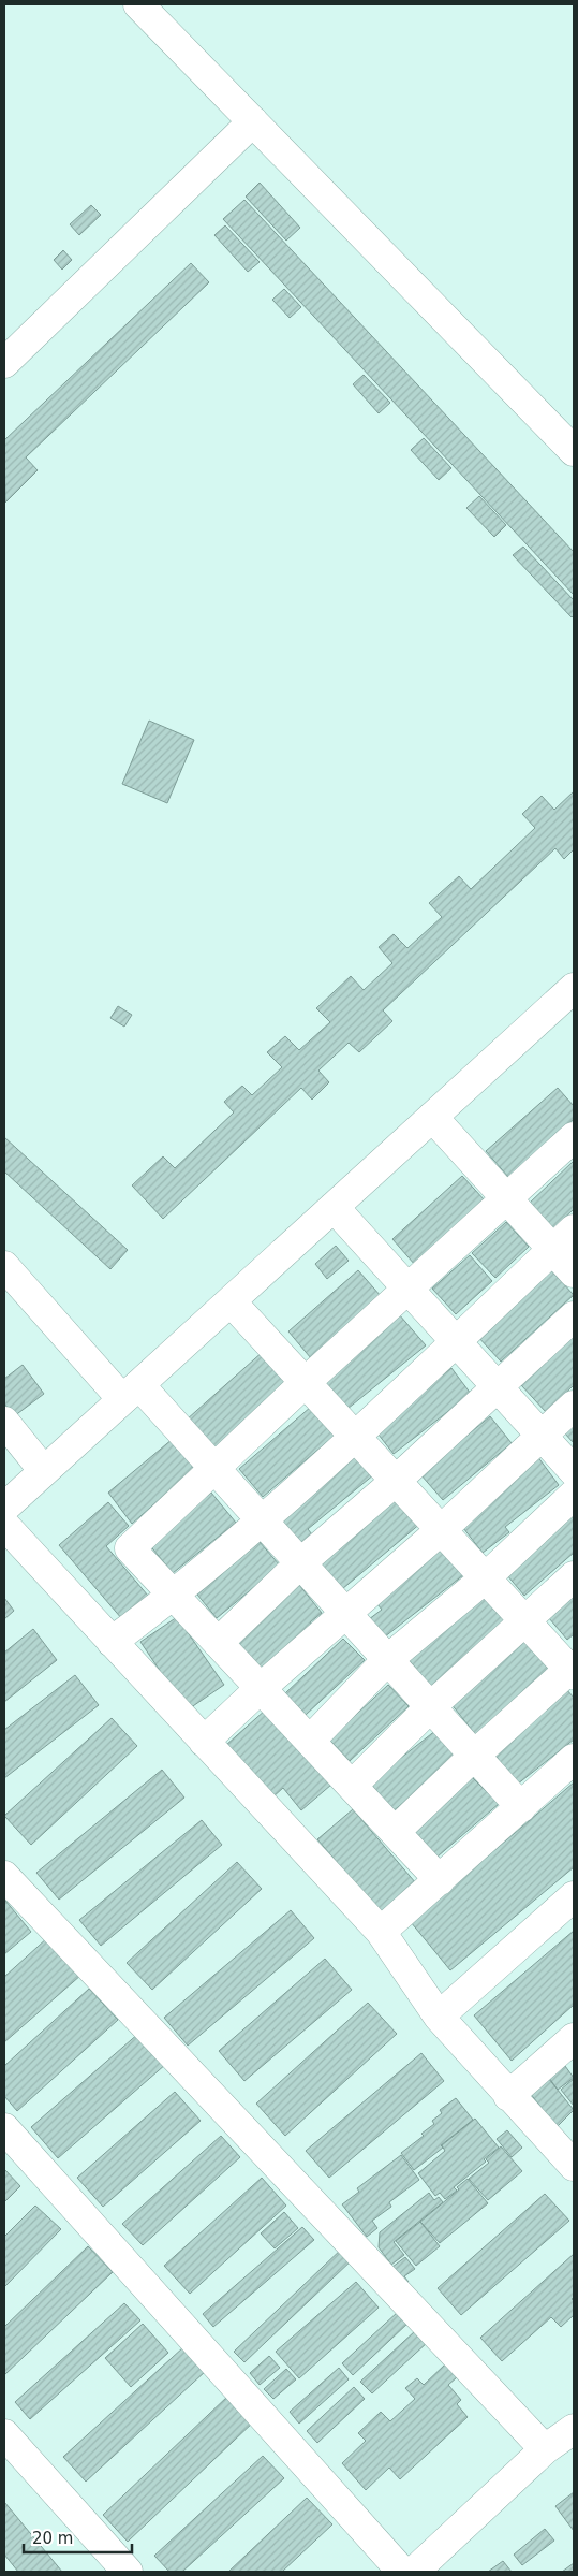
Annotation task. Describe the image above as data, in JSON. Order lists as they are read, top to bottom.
{
  "scale_bar": "20 m"
}
